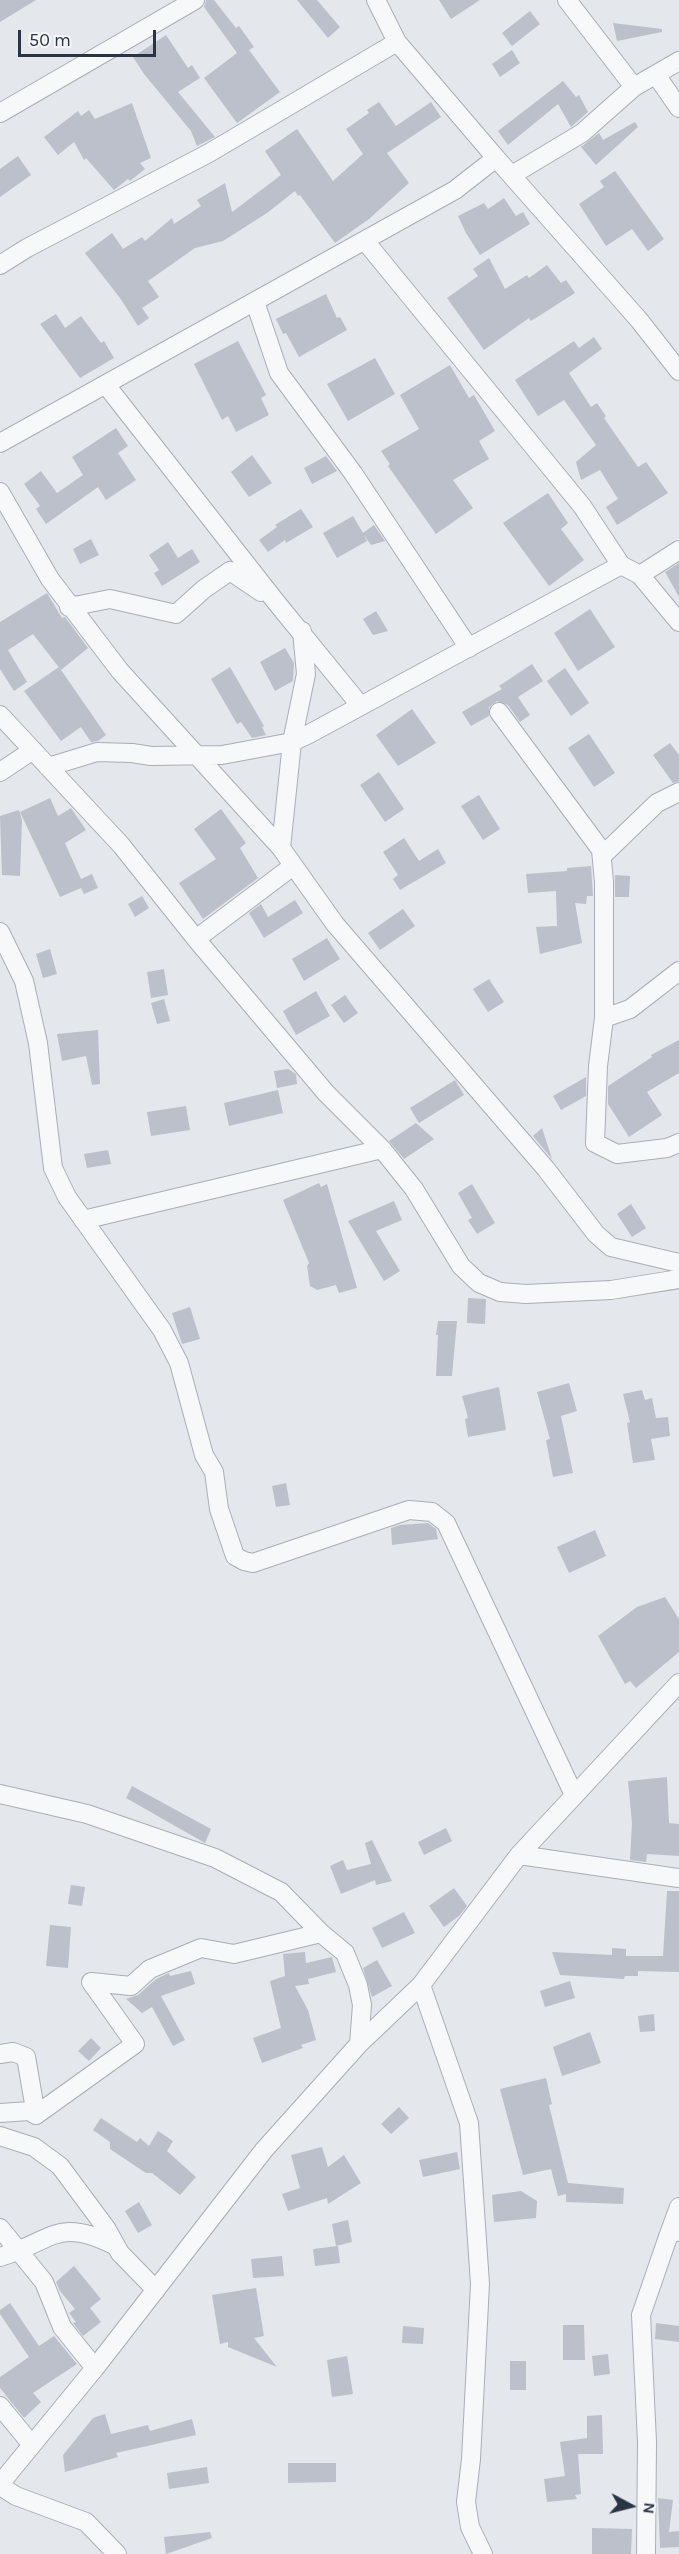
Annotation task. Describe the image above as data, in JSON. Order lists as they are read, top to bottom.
{
  "scale_bar": "50 m",
  "north": "right"
}
